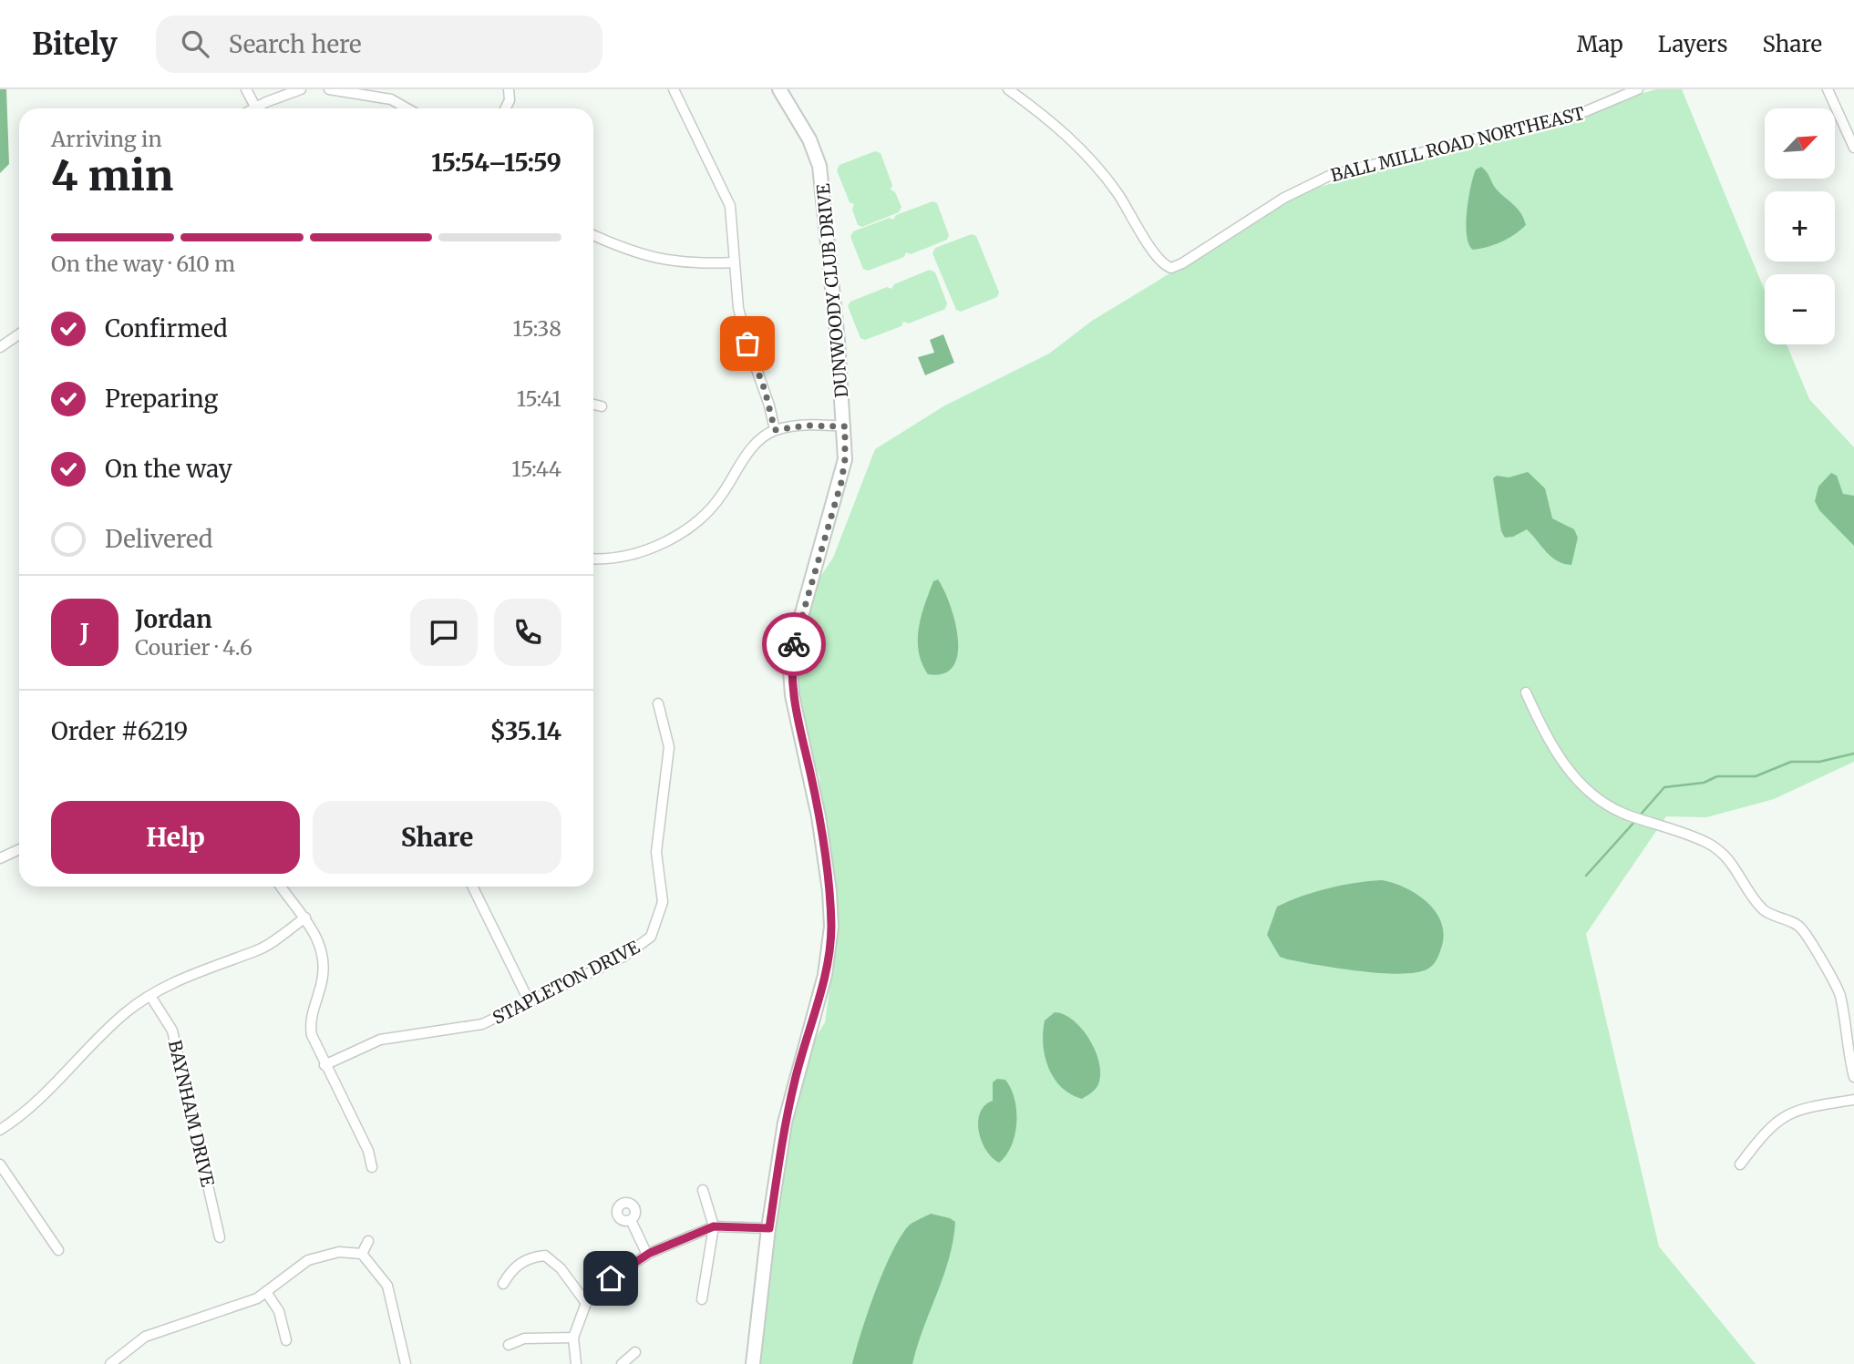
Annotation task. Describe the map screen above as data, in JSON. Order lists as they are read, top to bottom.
{
  "streets": {
    "street": [
      "BALL MILL ROAD NORTHEAST",
      "DUNWOODY CLUB DRIVE",
      "STAPLETON DRIVE",
      "BAYNHAM DRIVE"
    ]
  },
  "north": "top right",
  "page": {
    "header": "Bitely",
    "search": "Search here",
    "nav": ["Map", "Layers", "Share"],
    "map_buttons": ["+", "−"],
    "heading": ["4 min", "Arriving in", "15:54–15:59"],
    "panel": [
      "Jordan",
      "Courier · 4.6",
      "Order #6219",
      "$35.14"
    ],
    "bar": "On the way · 610 m",
    "list": [
      ["Confirmed", "15:38"],
      ["Preparing", "15:41"],
      ["On the way", "15:44"],
      "Delivered"
    ],
    "round": "J",
    "buttons": ["Help", "Share"]
  }
}
